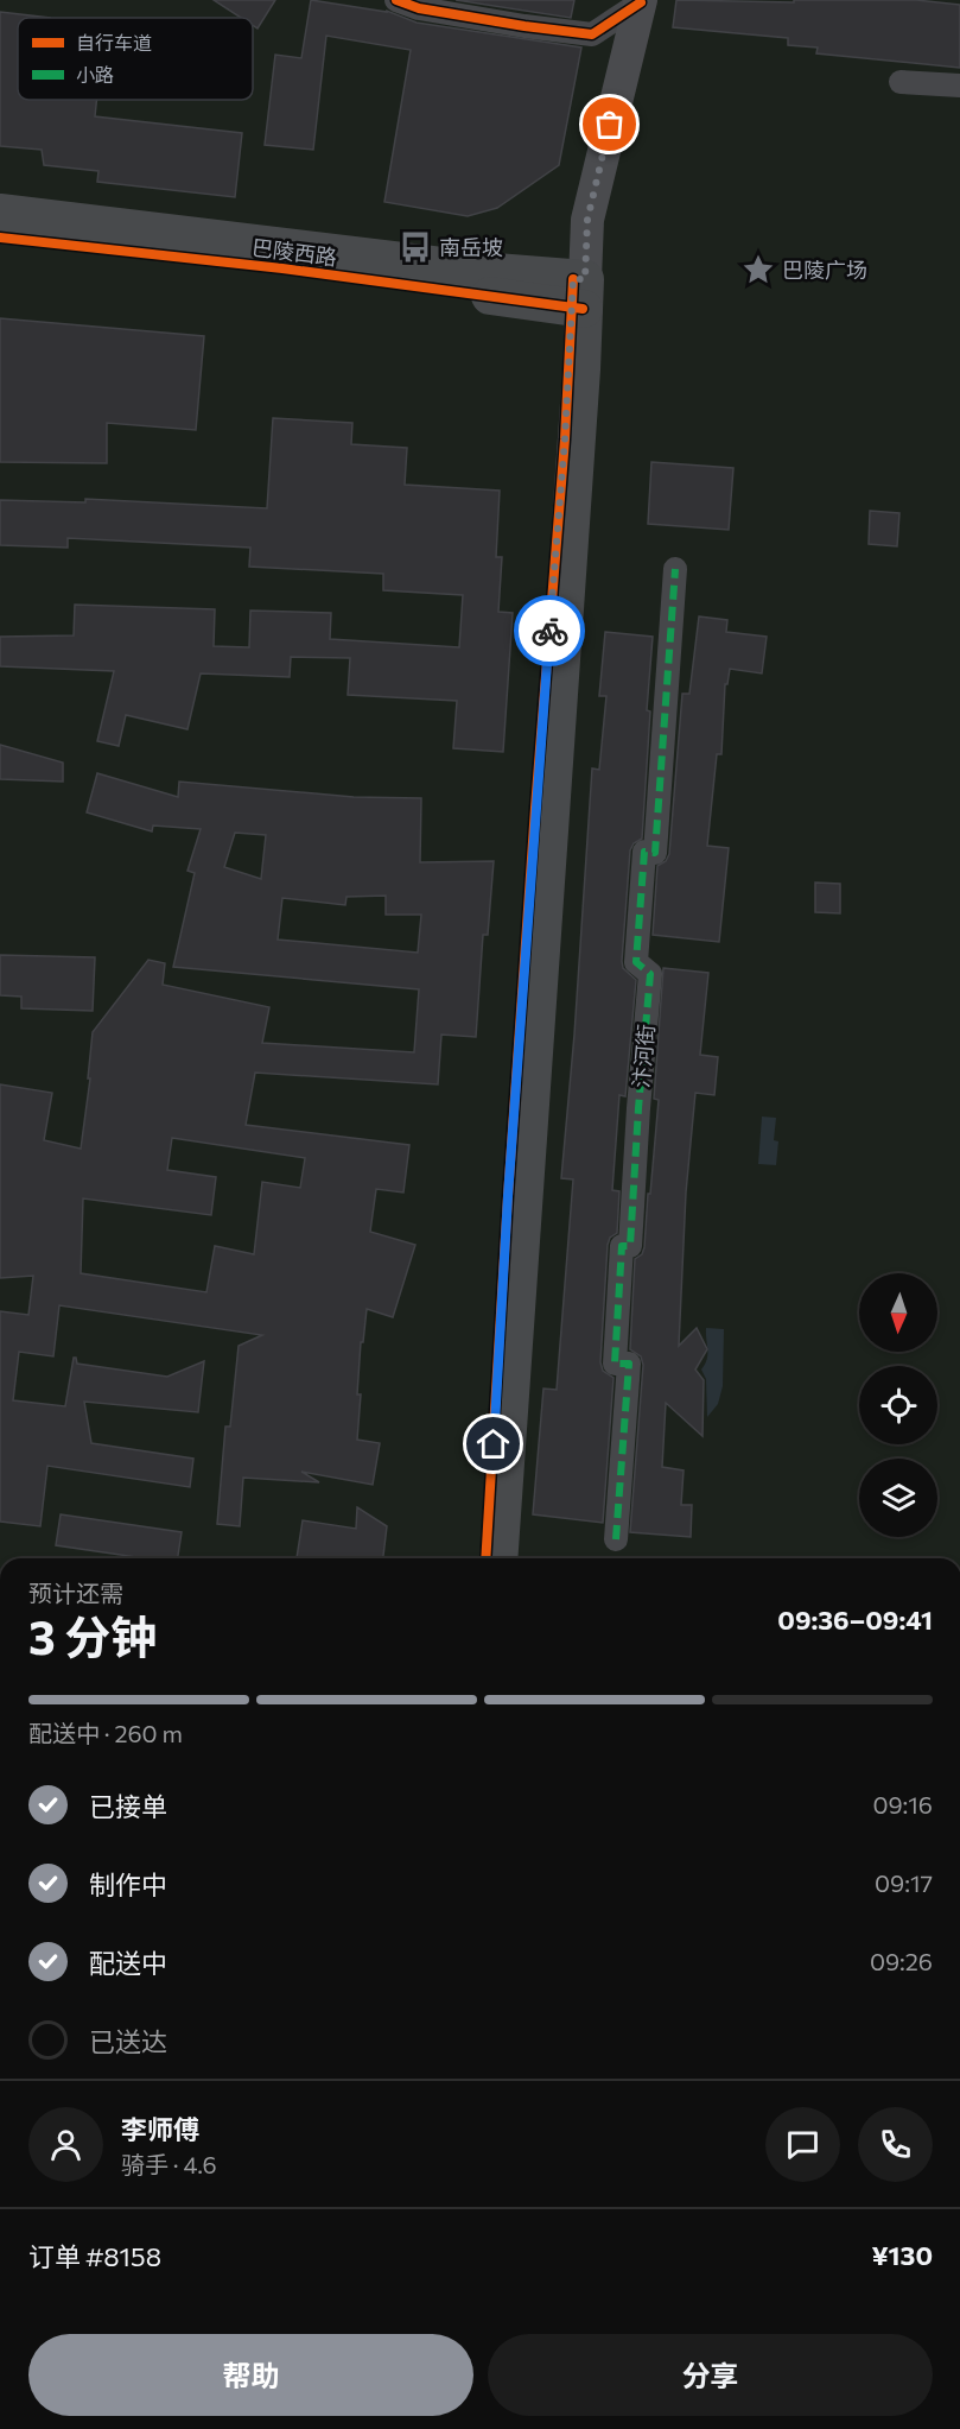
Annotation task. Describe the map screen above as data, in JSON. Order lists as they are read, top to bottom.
{
  "streets": {
    "main road": ["巴陵西路"],
    "street": ["汴河街"]
  },
  "places": {
    "bus stop": ["南岳坡"],
    "place": ["巴陵广场"]
  },
  "legend": ["自行车道", "小路"],
  "north": "bottom",
  "page": {
    "heading": ["3 分钟", "预计还需", "09:36–09:41"],
    "panel": [
      "李师傅",
      "骑手 · 4.6",
      "订单 #8158",
      "¥130"
    ],
    "bar": "配送中 · 260 m",
    "list": [
      ["已接单", "09:16"],
      ["制作中", "09:17"],
      ["配送中", "09:26"],
      "已送达"
    ],
    "buttons": ["帮助", "分享"]
  }
}
